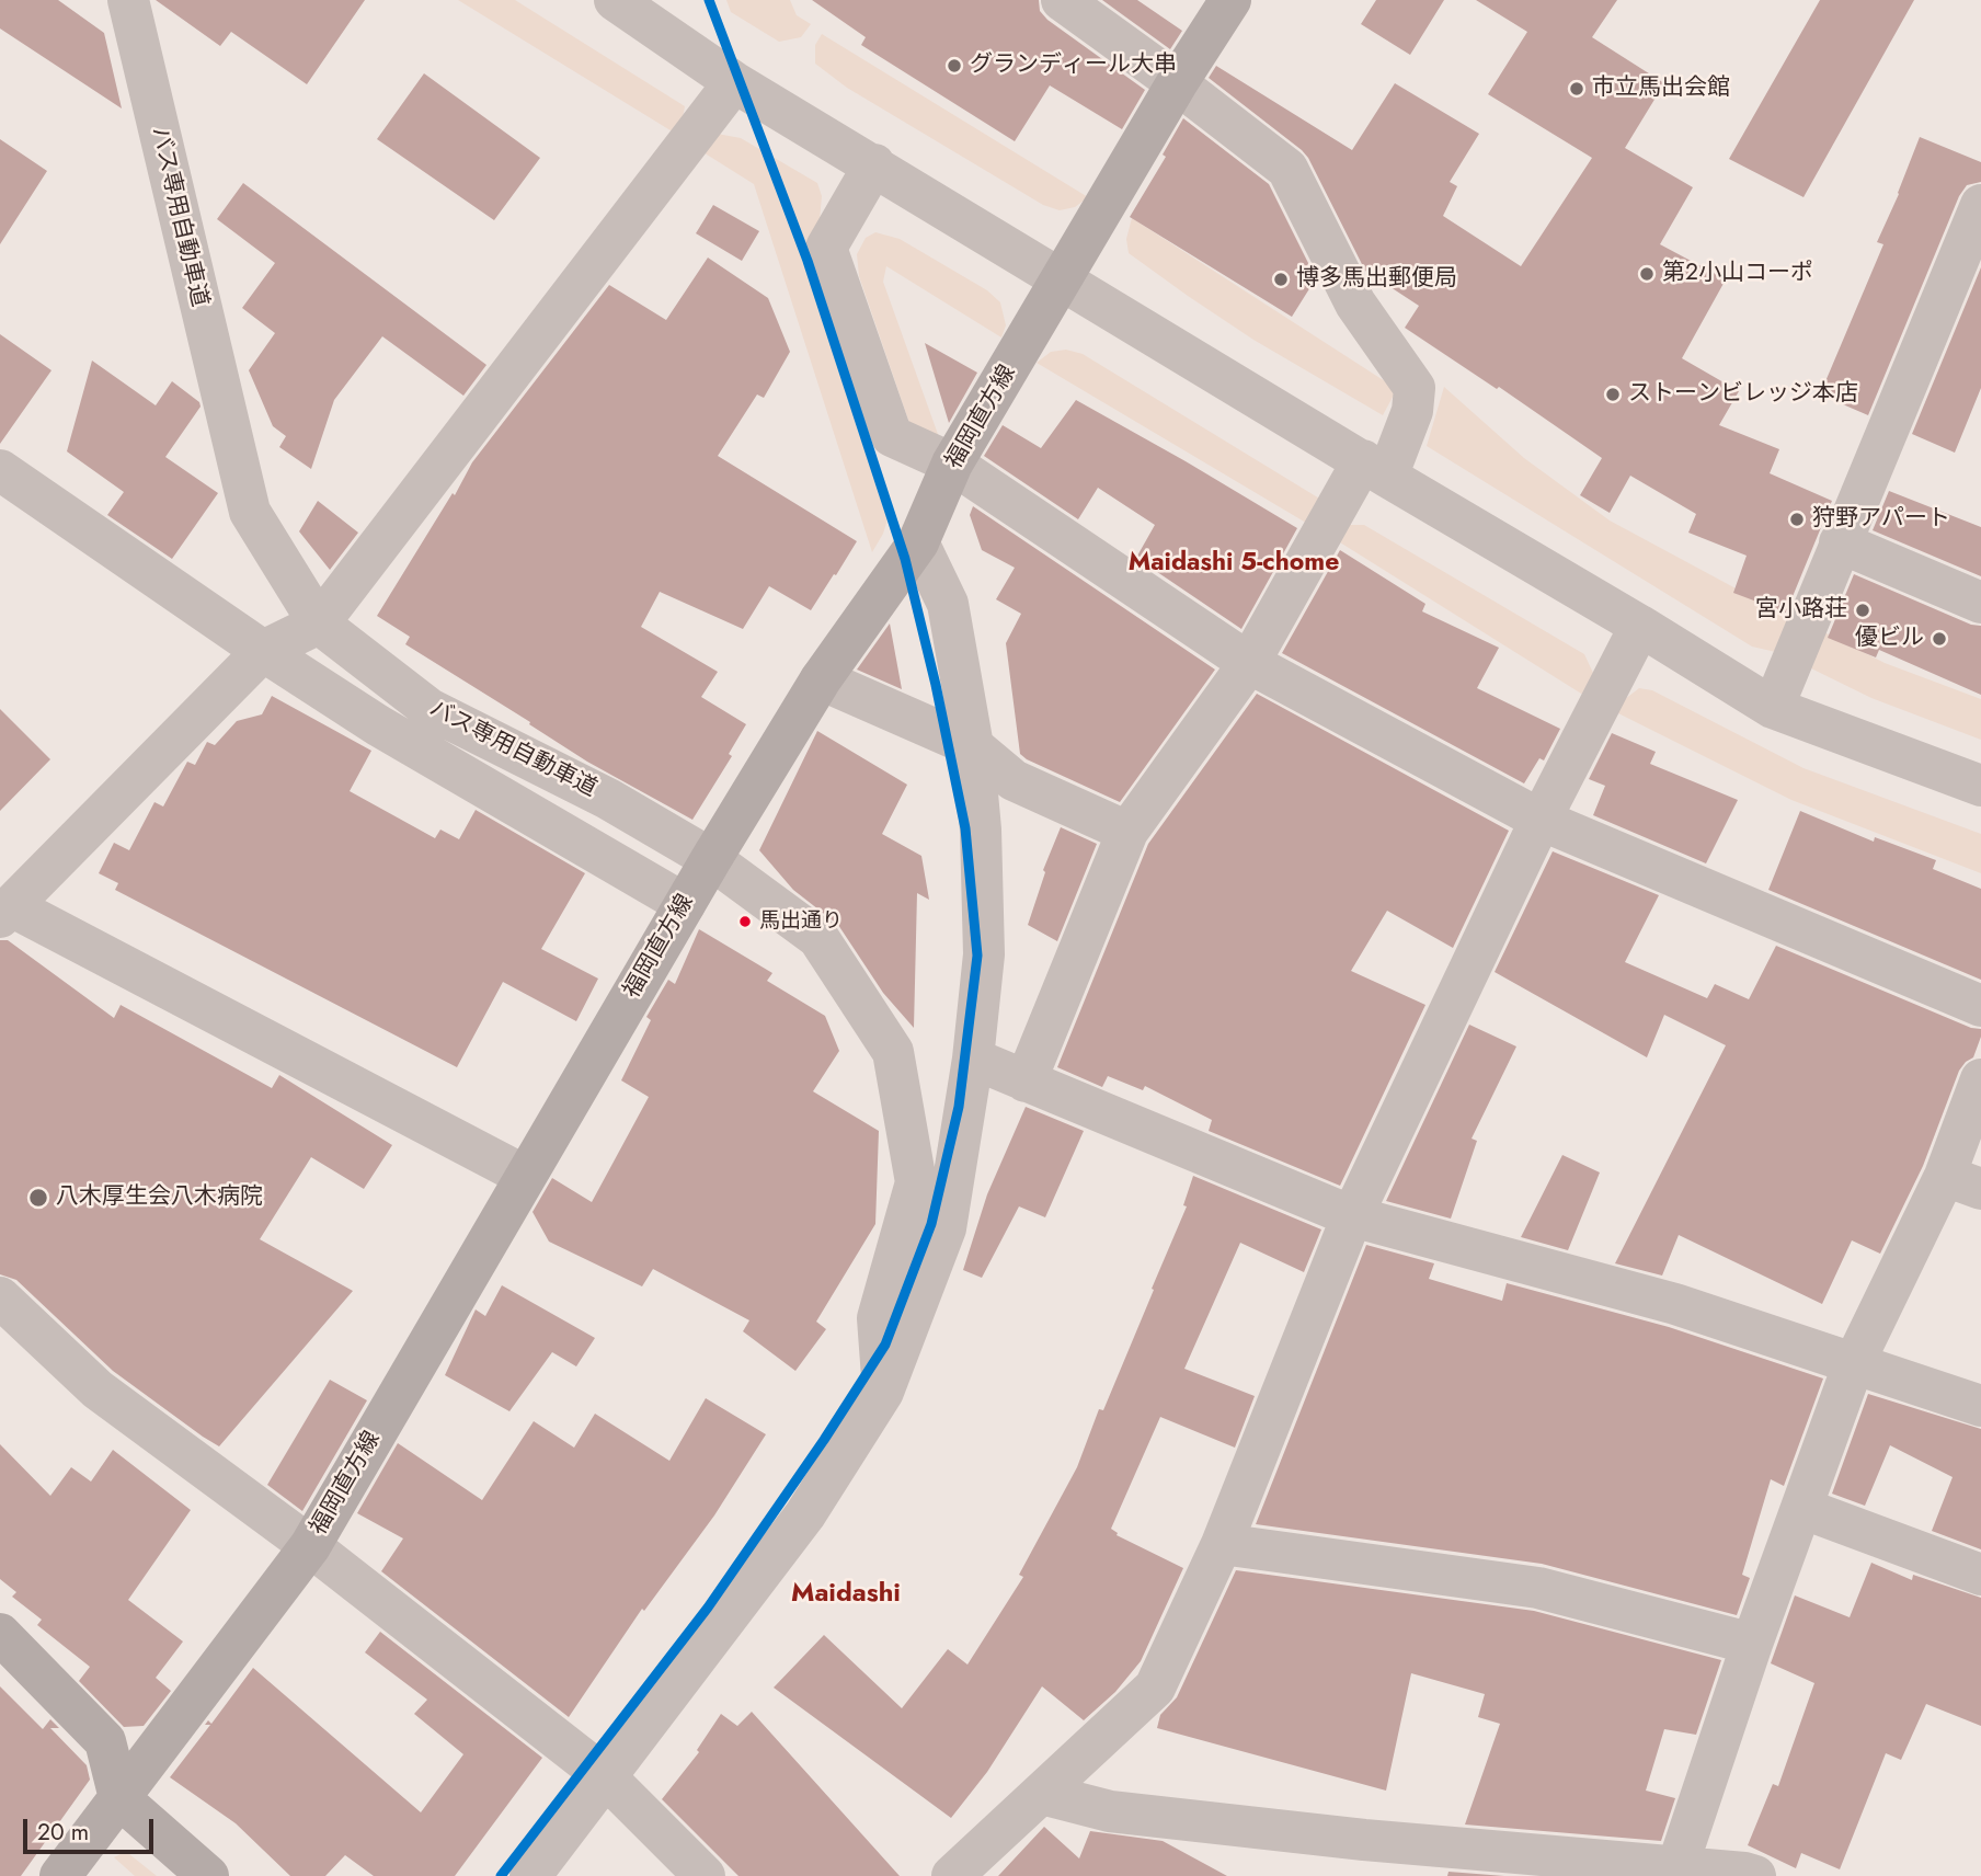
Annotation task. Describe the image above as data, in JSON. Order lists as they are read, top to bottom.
{
  "streets": {
    "main road": ["福岡直方線"],
    "street": ["バス専用自動車道"]
  },
  "crossings": [
    ["バス専用自動車道", "福岡直方線"]
  ],
  "districts": ["Maidashi 5-chome", "Maidashi"],
  "places": [
    "グランディール大串",
    "市立馬出会館",
    "第2小山コーポ",
    "博多馬出郵便局",
    "ストーンビレッジ本店",
    "狩野アパート",
    "宮小路荘",
    "優ビル",
    "馬出通り",
    "八木厚生会八木病院"
  ],
  "scale_bar": "20 m"
}
